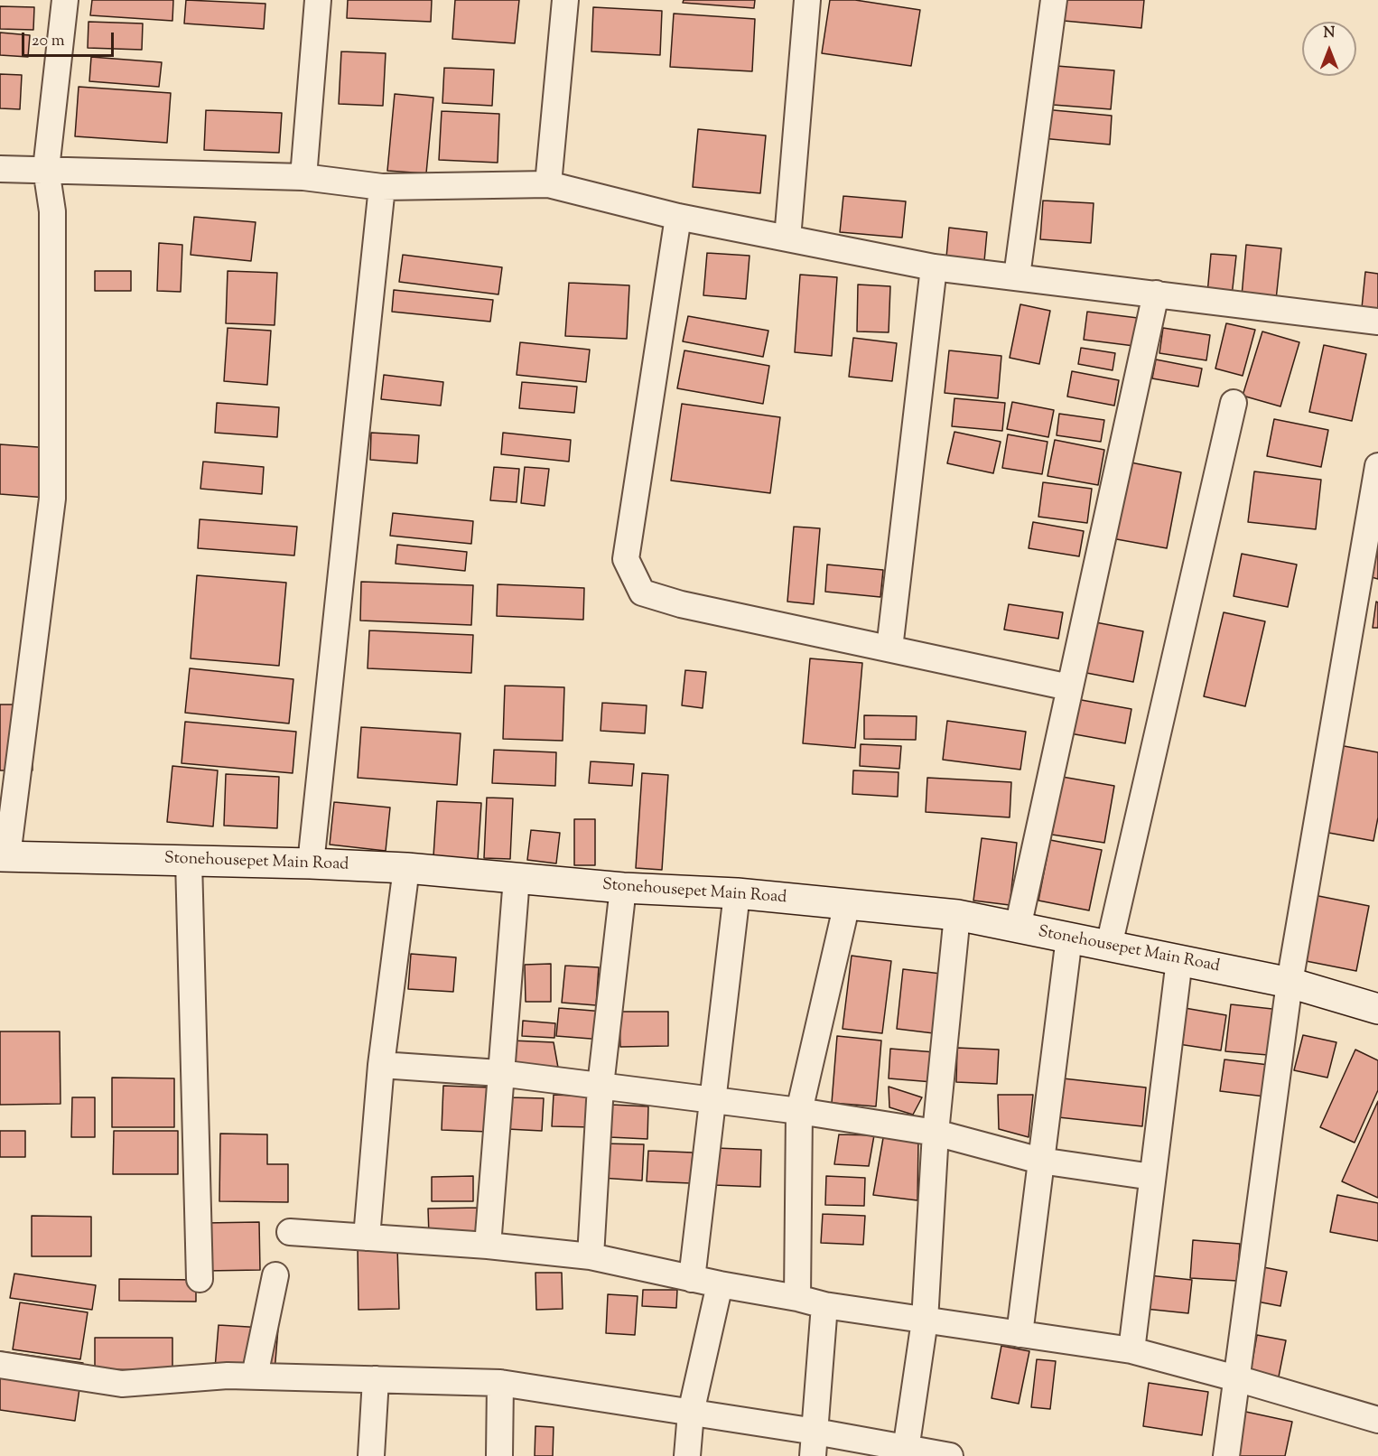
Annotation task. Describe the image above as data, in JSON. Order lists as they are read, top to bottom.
{
  "streets": {
    "main road": ["Stonehousepet Main Road"]
  },
  "scale_bar": "20 m",
  "north": "top"
}
